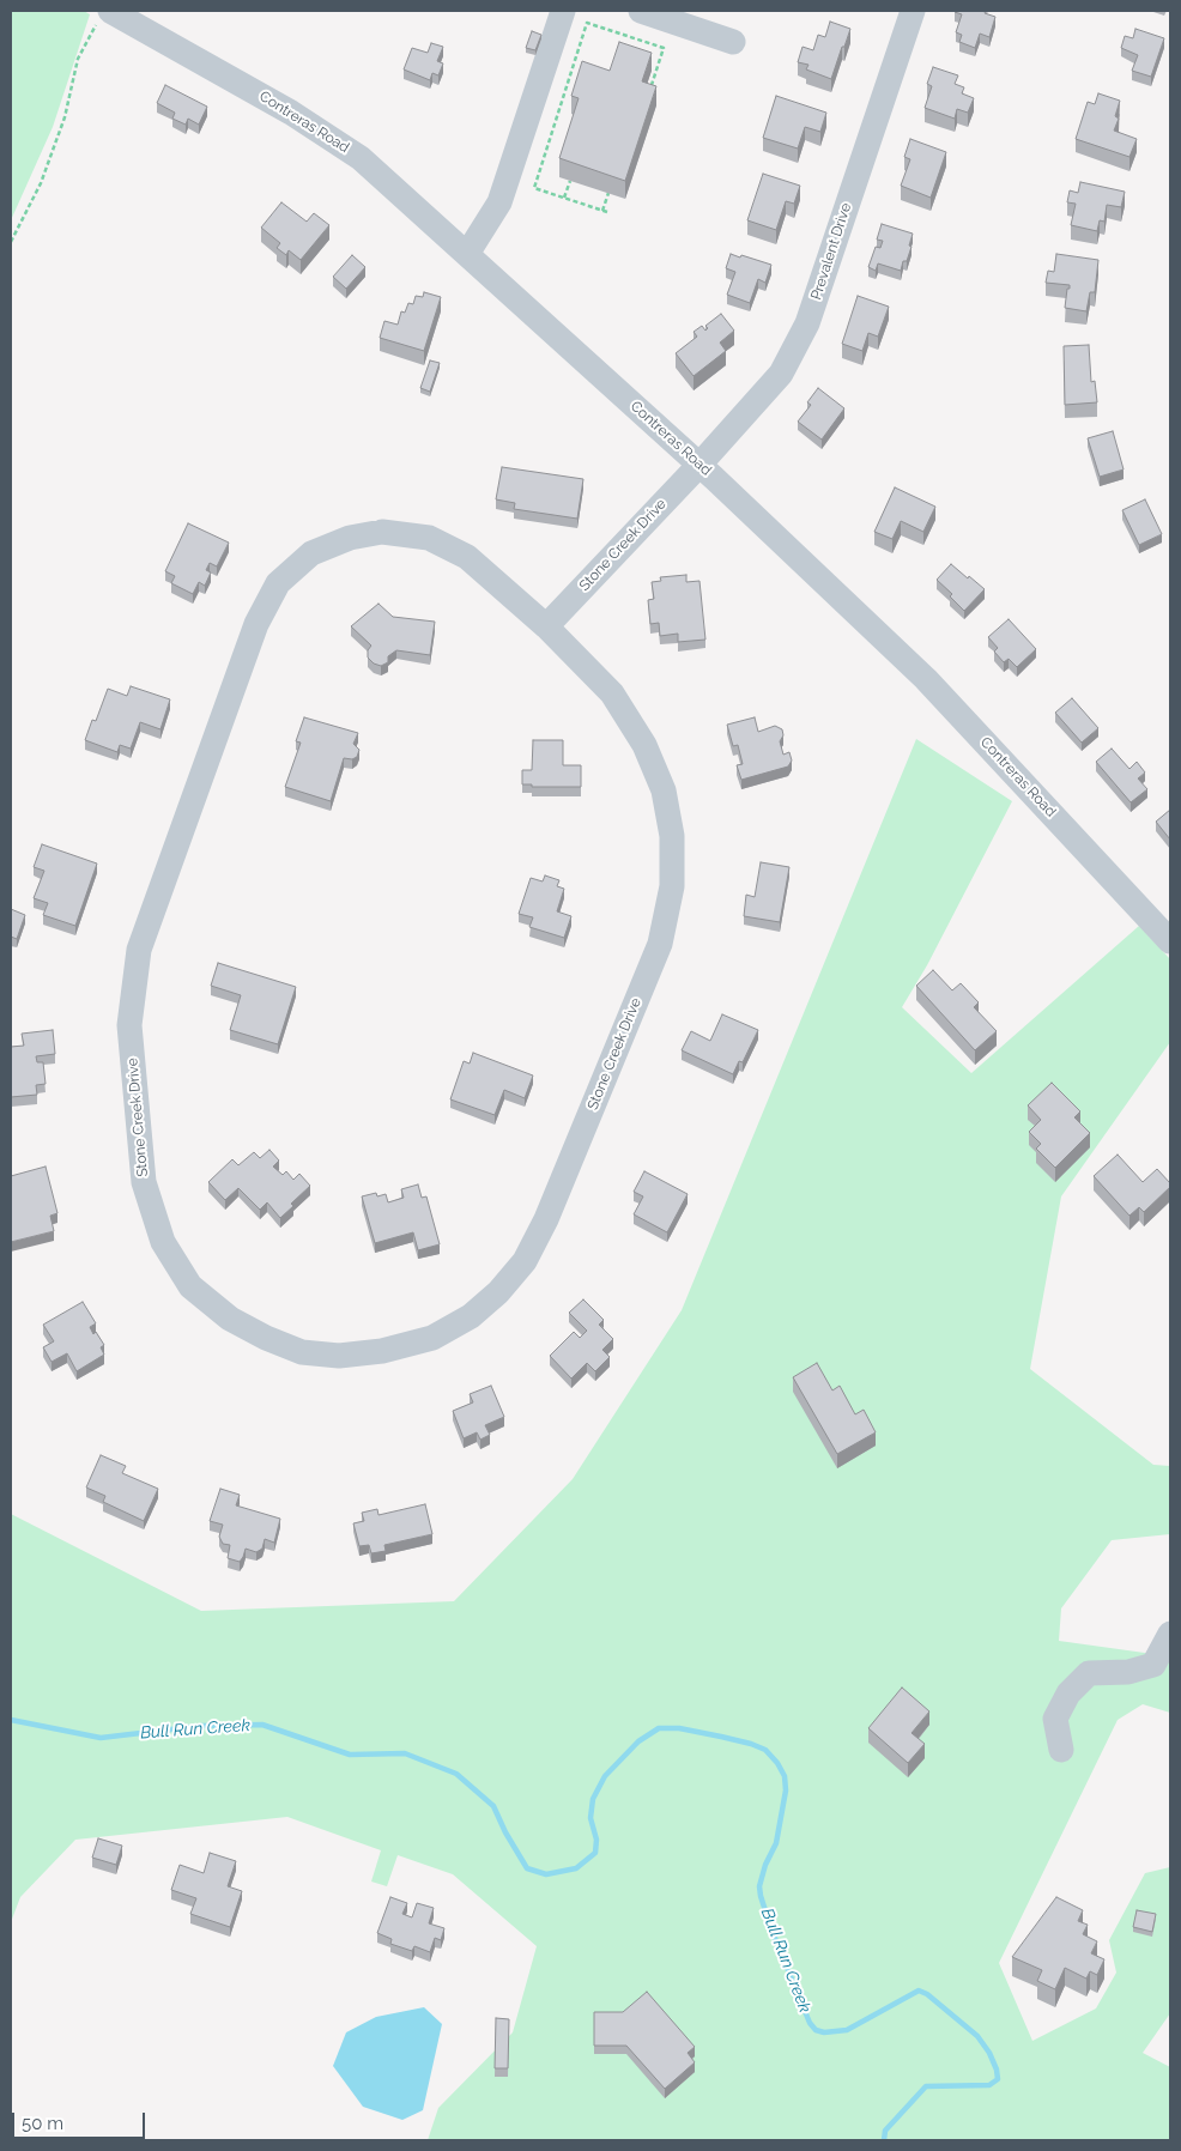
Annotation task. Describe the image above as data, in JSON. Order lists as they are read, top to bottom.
{
  "streets": {
    "street": ["Contreras Road", "Prevalent Drive", "Stone Creek Drive"]
  },
  "crossings": [
    ["Contreras Road", "Prevalent Drive"],
    ["Contreras Road", "Stone Creek Drive"],
    ["Prevalent Drive", "Stone Creek Drive"]
  ],
  "water": ["Bull Run Creek"],
  "scale_bar": "50 m"
}
